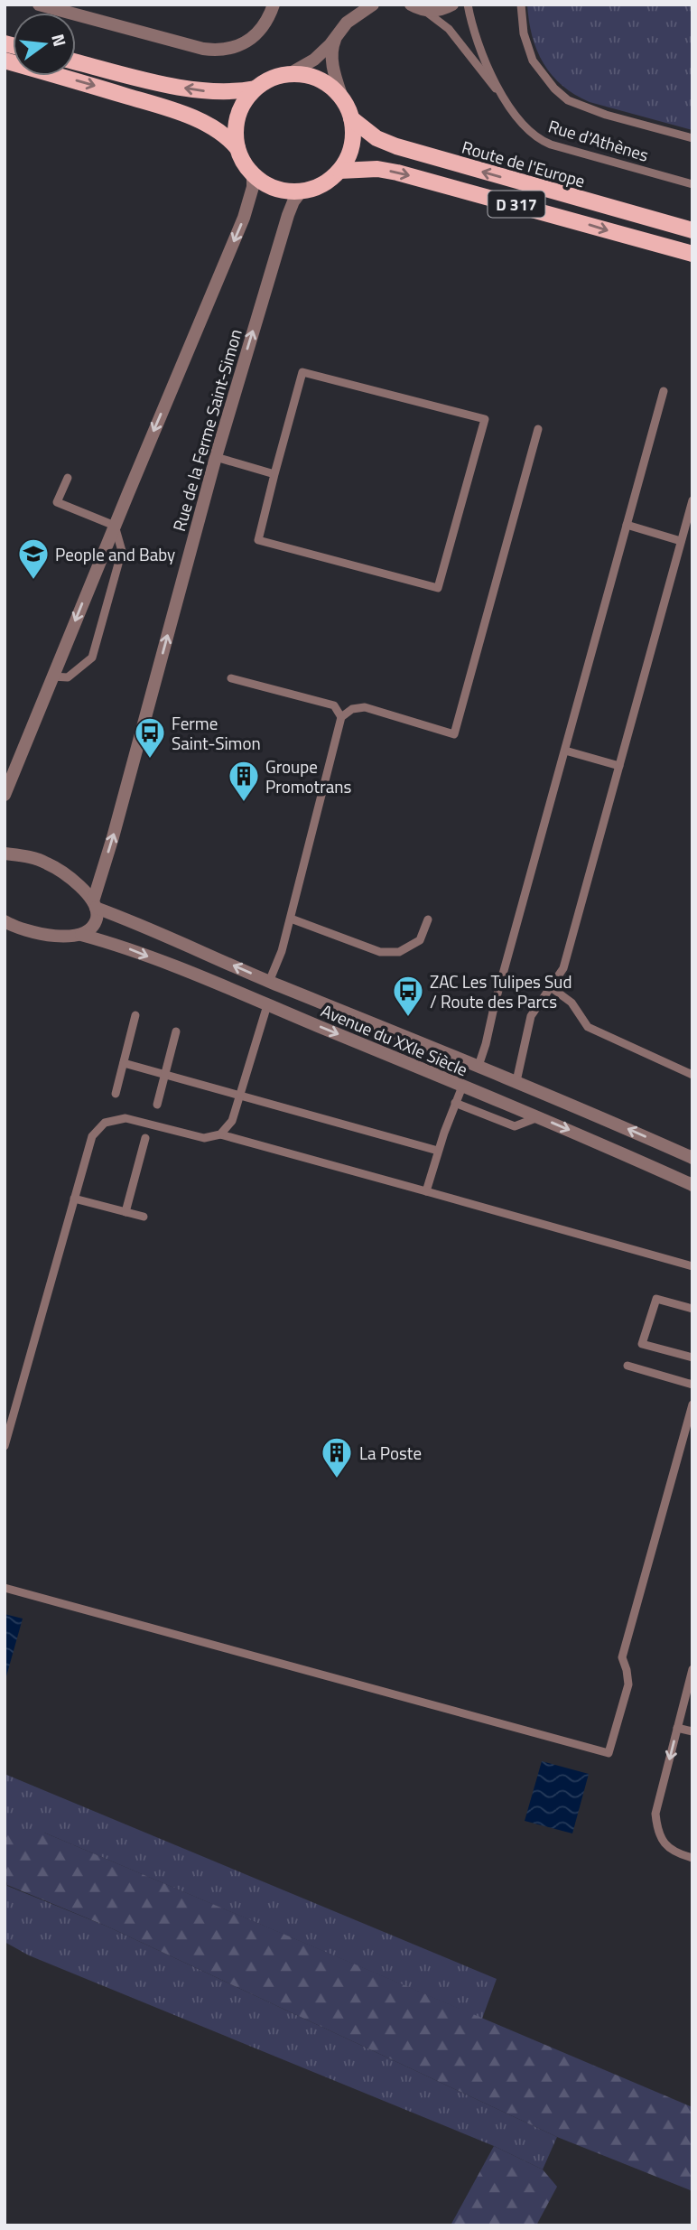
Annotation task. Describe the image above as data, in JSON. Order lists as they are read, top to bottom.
{
  "streets": {
    "main road": ["Route de l'Europe", "D 317"],
    "street": ["Rue de la Ferme Saint-Simon", "Avenue du XXIe Siècle"],
    "lane": ["Rue d'Athènes"]
  },
  "crossings": [
    ["Route de l'Europe", "D 317"],
    ["Route de l'Europe", "Rue de la Ferme Saint-Simon"],
    ["D 317", "Rue de la Ferme Saint-Simon"],
    ["Rue de la Ferme Saint-Simon", "Avenue du XXIe Siècle"]
  ],
  "places": {
    "school or university": ["People and Baby"],
    "bus stop": ["Ferme Saint-Simon", "ZAC Les Tulipes Sud / Route des Parcs"],
    "building": ["Groupe Promotrans", "La Poste"]
  },
  "north": "right"
}
